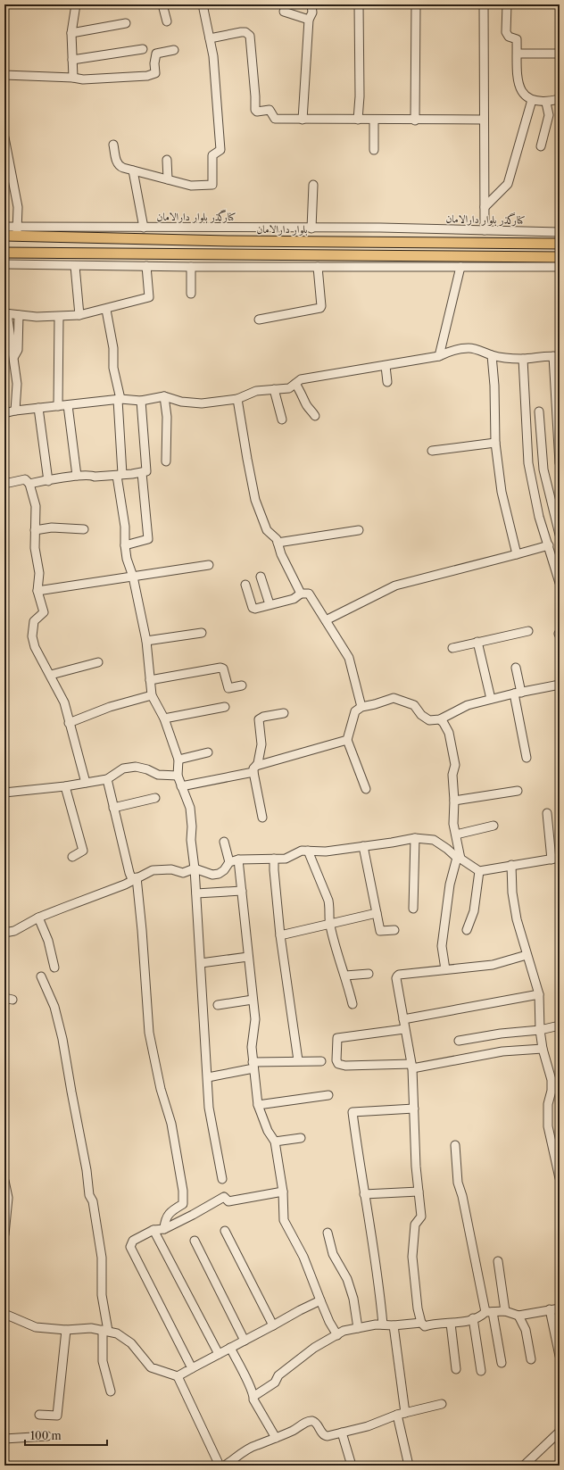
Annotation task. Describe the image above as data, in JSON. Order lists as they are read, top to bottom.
{
  "streets": {
    "main road": ["بلوار دارالامان"],
    "street": ["کنارگذر بلوار دارالامان"]
  },
  "crossings": [
    ["کنارگذر بلوار دارالامان", "بلوار دارالامان"]
  ],
  "scale_bar": "100 m"
}
